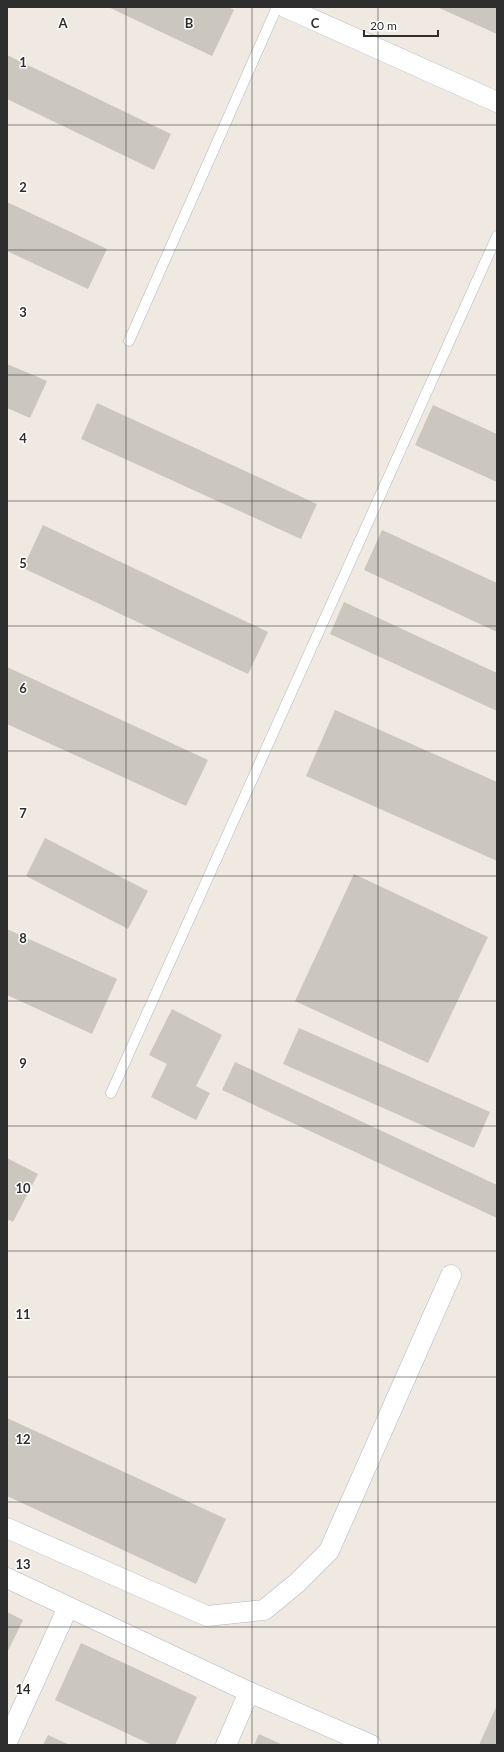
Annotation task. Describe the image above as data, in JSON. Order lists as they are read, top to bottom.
{
  "scale_bar": "20 m",
  "grid": {
    "columns": ["A", "B", "C"],
    "rows": [
      "1",
      "2",
      "3",
      "4",
      "5",
      "6",
      "7",
      "8",
      "9",
      "10",
      "11",
      "12",
      "13",
      "14"
    ]
  }
}
